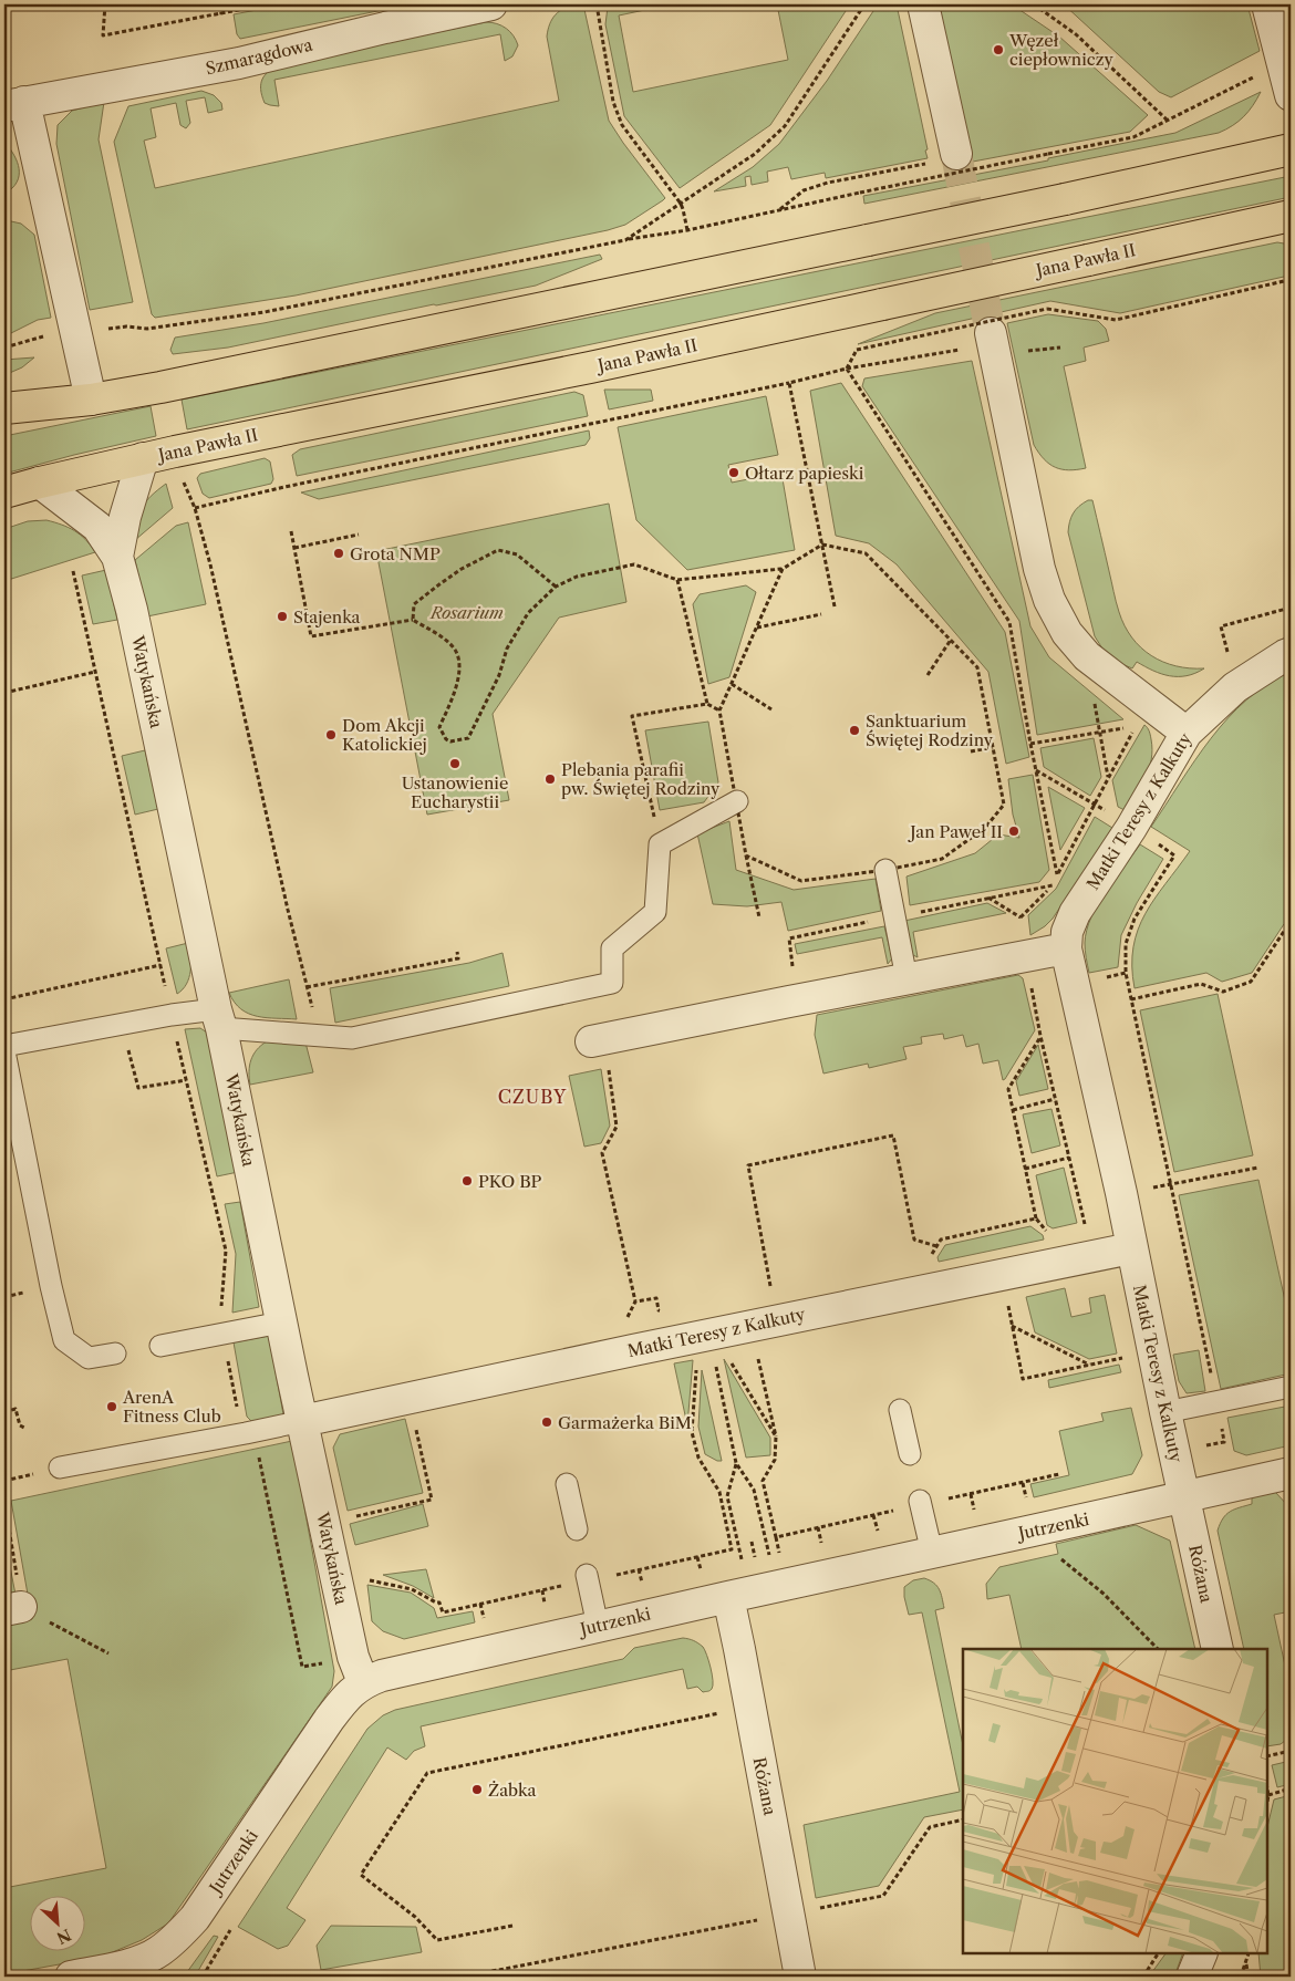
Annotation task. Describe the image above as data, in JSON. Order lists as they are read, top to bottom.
{
  "streets": {
    "main road": ["Jana Pawła II"],
    "street": [
      "Szmaragdowa",
      "Watykańska",
      "Matki Teresy z Kalkuty",
      "Jutrzenki",
      "Różana"
    ]
  },
  "crossings": [
    ["Watykańska", "Matki Teresy z Kalkuty"],
    ["Watykańska", "Jutrzenki"],
    ["Matki Teresy z Kalkuty", "Jutrzenki"],
    ["Matki Teresy z Kalkuty", "Różana"],
    ["Jutrzenki", "Różana"]
  ],
  "districts": ["CZUBY"],
  "parks": ["Rosarium"],
  "places": [
    "Węzeł ciepłowniczy",
    "Ołtarz papieski",
    "Grota NMP",
    "Stajenka",
    "Sanktuarium Świętej Rodziny",
    "Dom Akcji Katolickiej",
    "Ustanowienie Eucharystii",
    "Plebania parafii pw. Świętej Rodziny",
    "Jan Paweł II",
    "PKO BP",
    "ArenA Fitness Club",
    "Garmażerka BiM",
    "Żabka"
  ],
  "north": "bottom right"
}
